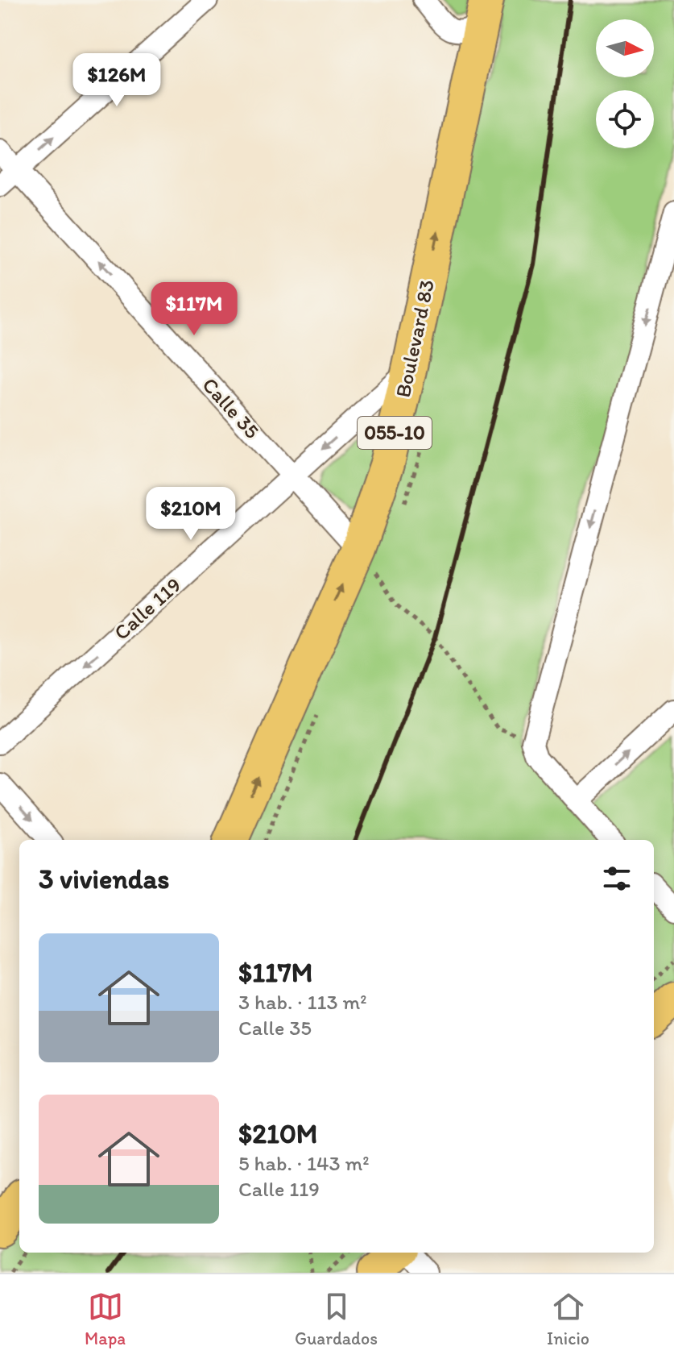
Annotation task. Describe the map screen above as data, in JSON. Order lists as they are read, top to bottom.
{
  "streets": {
    "main road": ["Boulevard 83", "055-10"],
    "street": ["Calle 35", "Calle 119"]
  },
  "crossings": [
    ["Boulevard 83", "Calle 35"],
    ["Boulevard 83", "Calle 119"],
    ["Calle 35", "Calle 119"]
  ],
  "one_way": ["Boulevard 83", "Calle 35", "Calle 119"],
  "north": "right",
  "page": {
    "price": ["$126M", "$117M", "$210M"],
    "heading": "3 viviendas",
    "list": [
      {
        "name": "$117M",
        "note": "3 hab. · 113 m² · Calle 35"
      },
      {
        "name": "$210M",
        "note": "5 hab. · 143 m² · Calle 119"
      }
    ],
    "tabs": ["Mapa", "Guardados", "Inicio"]
  }
}
